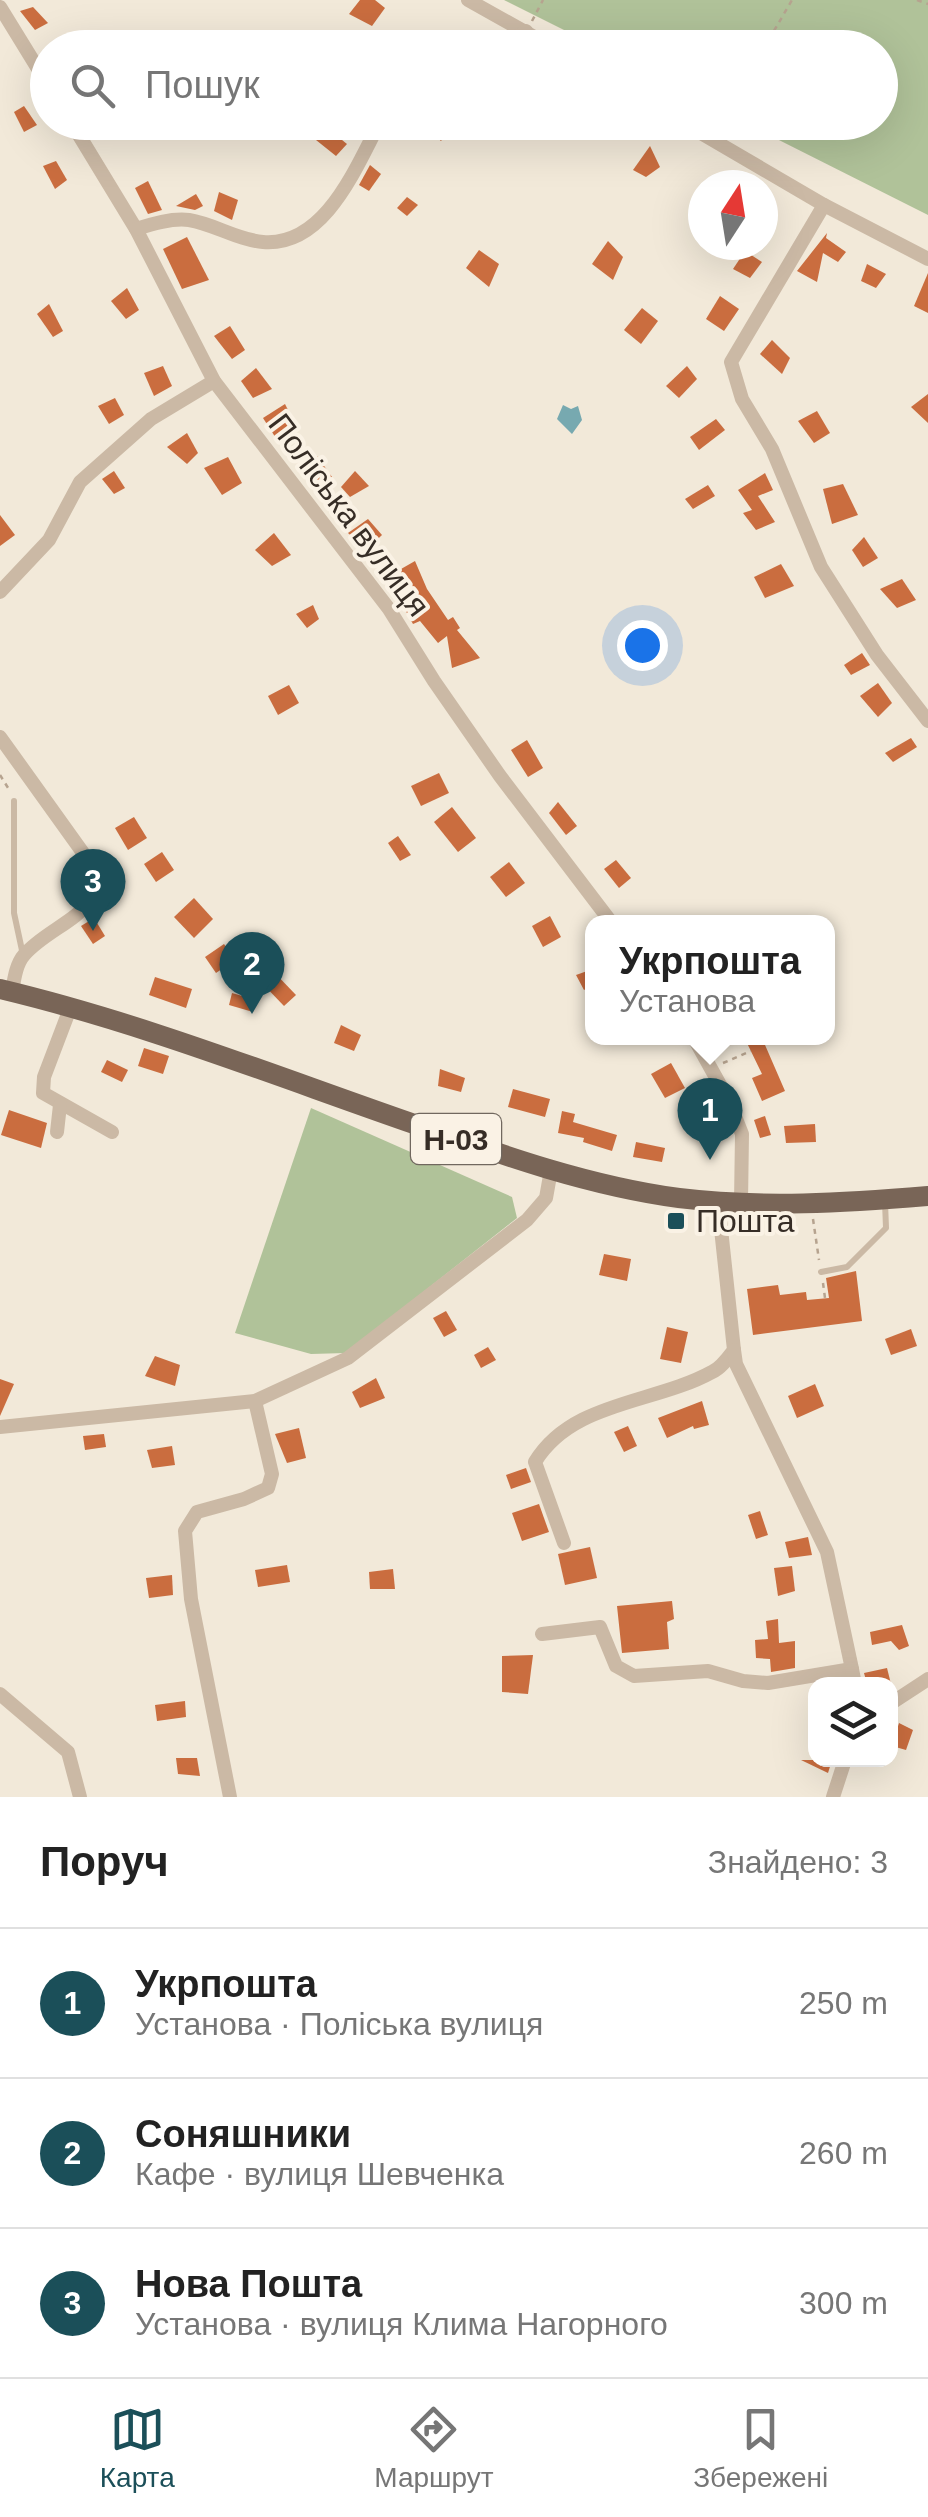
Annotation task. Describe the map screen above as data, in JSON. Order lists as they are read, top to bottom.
{
  "streets": {
    "main road": ["Н-03"],
    "street": ["Поліська вулиця"]
  },
  "places": {
    "transit": ["Пошта"]
  },
  "north": "top",
  "page": {
    "search": "Пошук",
    "pins": ["3", "2", "1"],
    "popup": ["Укрпошта", "Установа"],
    "heading": ["Поруч", "Знайдено: 3"],
    "list": [
      {
        "mark": "1",
        "name": "Укрпошта",
        "note": "Установа · Поліська вулиця",
        "value": "250 m"
      },
      {
        "mark": "2",
        "name": "Соняшники",
        "note": "Кафе · вулиця Шевченка",
        "value": "260 m"
      },
      {
        "mark": "3",
        "name": "Нова Пошта",
        "note": "Установа · вулиця Клима Нагорного",
        "value": "300 m"
      }
    ],
    "nav": ["Карта", "Маршрут", "Збережені"]
  }
}
